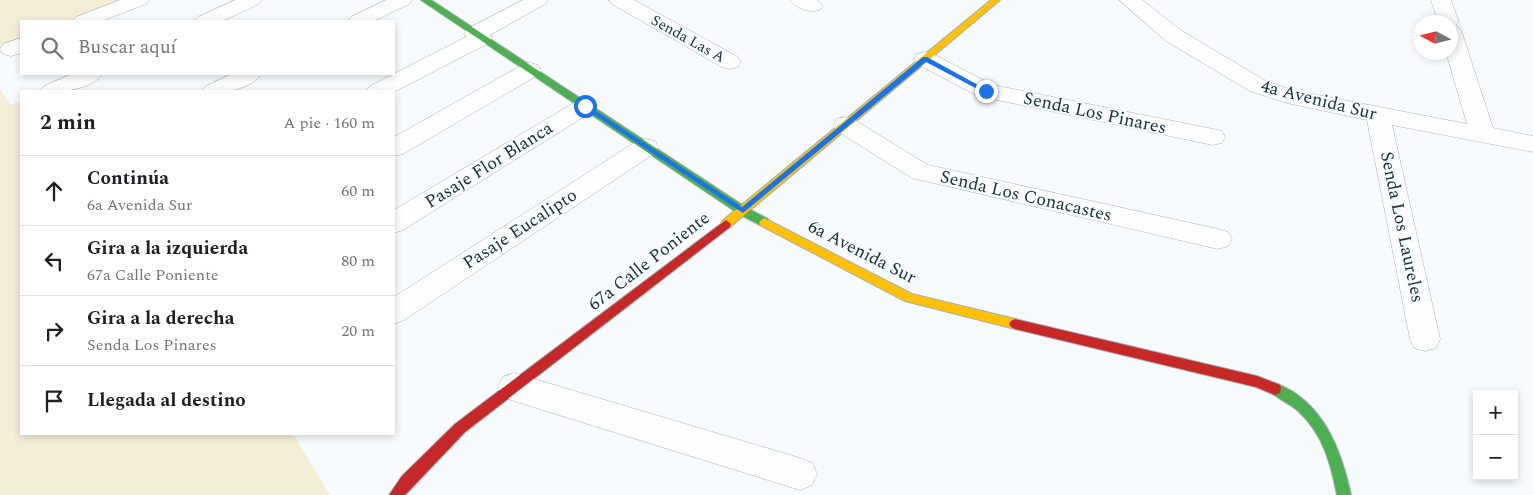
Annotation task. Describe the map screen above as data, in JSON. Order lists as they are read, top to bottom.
{
  "streets": {
    "street": [
      "Senda Las A",
      "4a Avenida Sur",
      "Senda Los Pinares",
      "Pasaje Flor Blanca",
      "Senda Los Conacastes",
      "Senda Los Laureles",
      "Pasaje Eucalipto",
      "6a Avenida Sur",
      "67a Calle Poniente"
    ]
  },
  "crossings": [
    ["4a Avenida Sur", "Senda Los Laureles"],
    ["Senda Los Pinares", "67a Calle Poniente"],
    ["Pasaje Flor Blanca", "6a Avenida Sur"],
    ["Senda Los Conacastes", "67a Calle Poniente"],
    ["Pasaje Eucalipto", "6a Avenida Sur"],
    ["6a Avenida Sur", "67a Calle Poniente"]
  ],
  "north": "left",
  "page": {
    "search": "Buscar aquí",
    "heading": ["2 min", "A pie · 160 m"],
    "list": [
      ["Continúa", "6a Avenida Sur", "60 m"],
      ["Gira a la izquierda", "67a Calle Poniente", "80 m"],
      ["Gira a la derecha", "Senda Los Pinares", "20 m"],
      "Llegada al destino"
    ],
    "map_buttons": ["+", "−"]
  }
}
